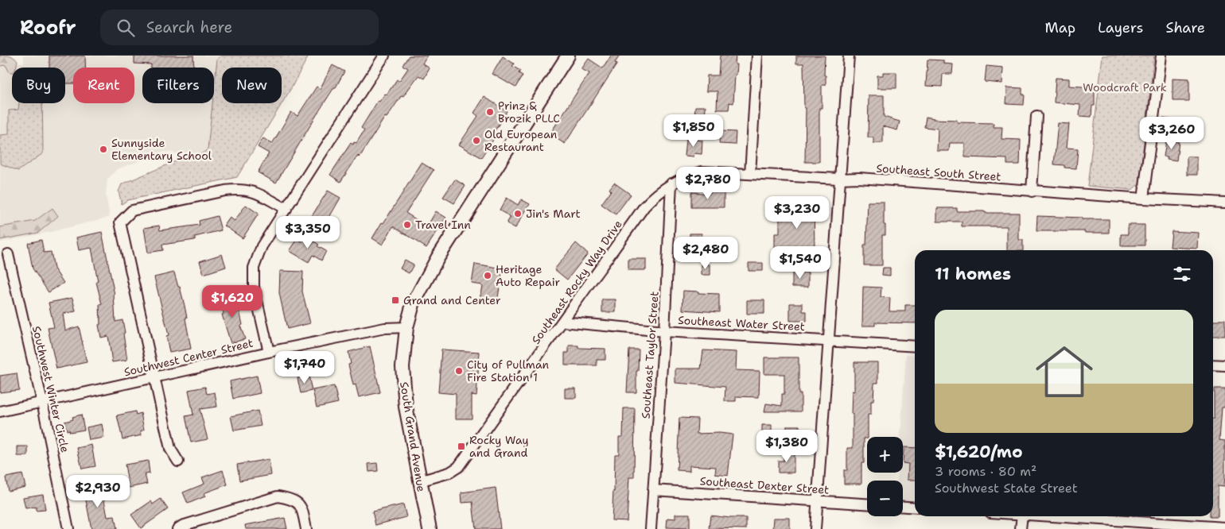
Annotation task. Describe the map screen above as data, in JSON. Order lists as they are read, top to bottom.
{
  "streets": {
    "main road": ["South Grand Avenue"],
    "street": [
      "Southeast South Street",
      "Southeast Rocky Way Drive",
      "Southeast Water Street",
      "Southeast Taylor Street",
      "Southwest Center Street",
      "Southwest Winter Circle",
      "Southeast Dexter Street"
    ]
  },
  "crossings": [
    ["Southeast South Street", "Southeast Rocky Way Drive"],
    ["Southeast South Street", "Southeast Taylor Street"],
    ["Southeast Rocky Way Drive", "Southeast Water Street"],
    ["Southeast Rocky Way Drive", "South Grand Avenue"],
    ["Southeast Water Street", "Southeast Taylor Street"],
    ["Southeast Taylor Street", "Southeast Dexter Street"],
    ["Southwest Center Street", "Southwest Winter Circle"],
    ["Southwest Center Street", "South Grand Avenue"]
  ],
  "parks": ["Woodcraft Park"],
  "places": {
    "other": [
      "Prinz & Brozik PLLC",
      "Old European Restaurant",
      "Sunnyside Elementary School",
      "Jin's Mart",
      "Travel Inn",
      "Heritage Auto Repair",
      "City of Pullman Fire Station 1"
    ],
    "transit": ["Grand and Center", "Rocky Way and Grand"]
  },
  "page": {
    "header": "Roofr",
    "search": "Search here",
    "nav": ["Map", "Layers", "Share"],
    "chip": [
      "Buy",
      "Rent",
      "Filters",
      "New"
    ],
    "price": [
      "$1,850",
      "$3,260",
      "$2,780",
      "$3,230",
      "$3,350",
      "$2,480",
      "$1,540",
      "$1,620",
      "$1,740",
      "$1,380",
      "$2,930"
    ],
    "heading": "11 homes",
    "list": [
      {
        "name": "$1,620/mo",
        "note": "3 rooms · 80 m² · Southwest State Street"
      }
    ],
    "map_buttons": ["+", "−"]
  }
}
